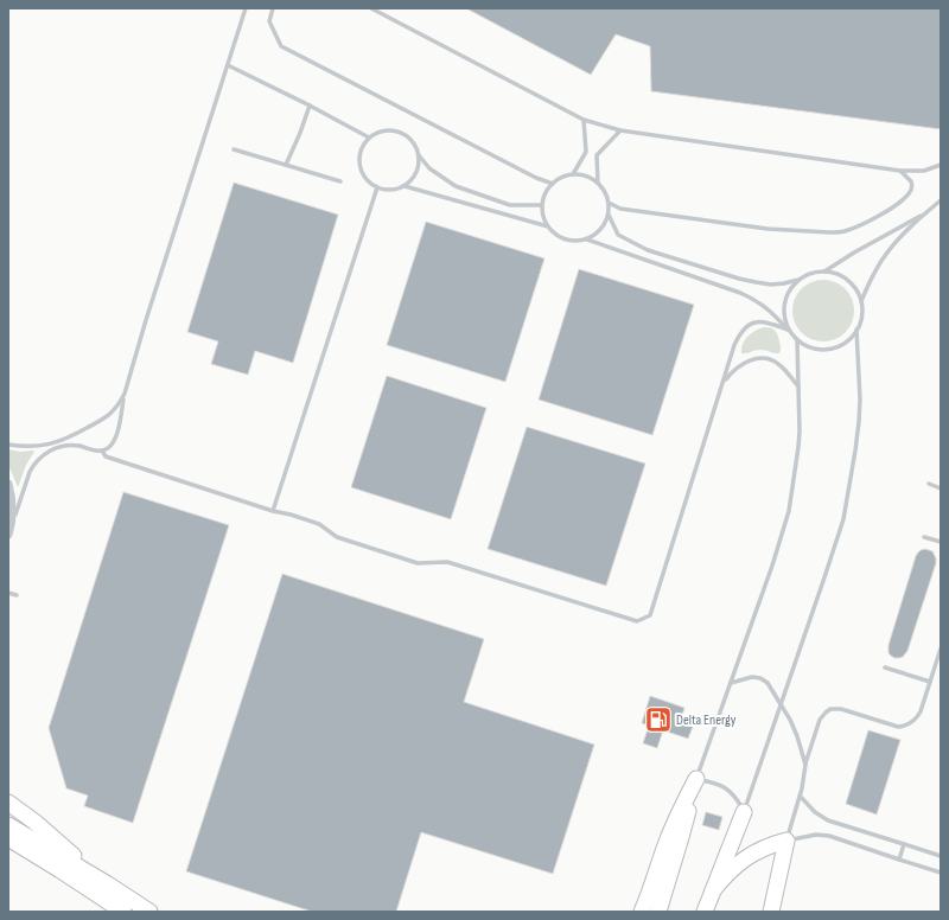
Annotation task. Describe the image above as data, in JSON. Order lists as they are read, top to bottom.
{
  "places": {
    "fuel station": ["Delta Energy"]
  }
}
